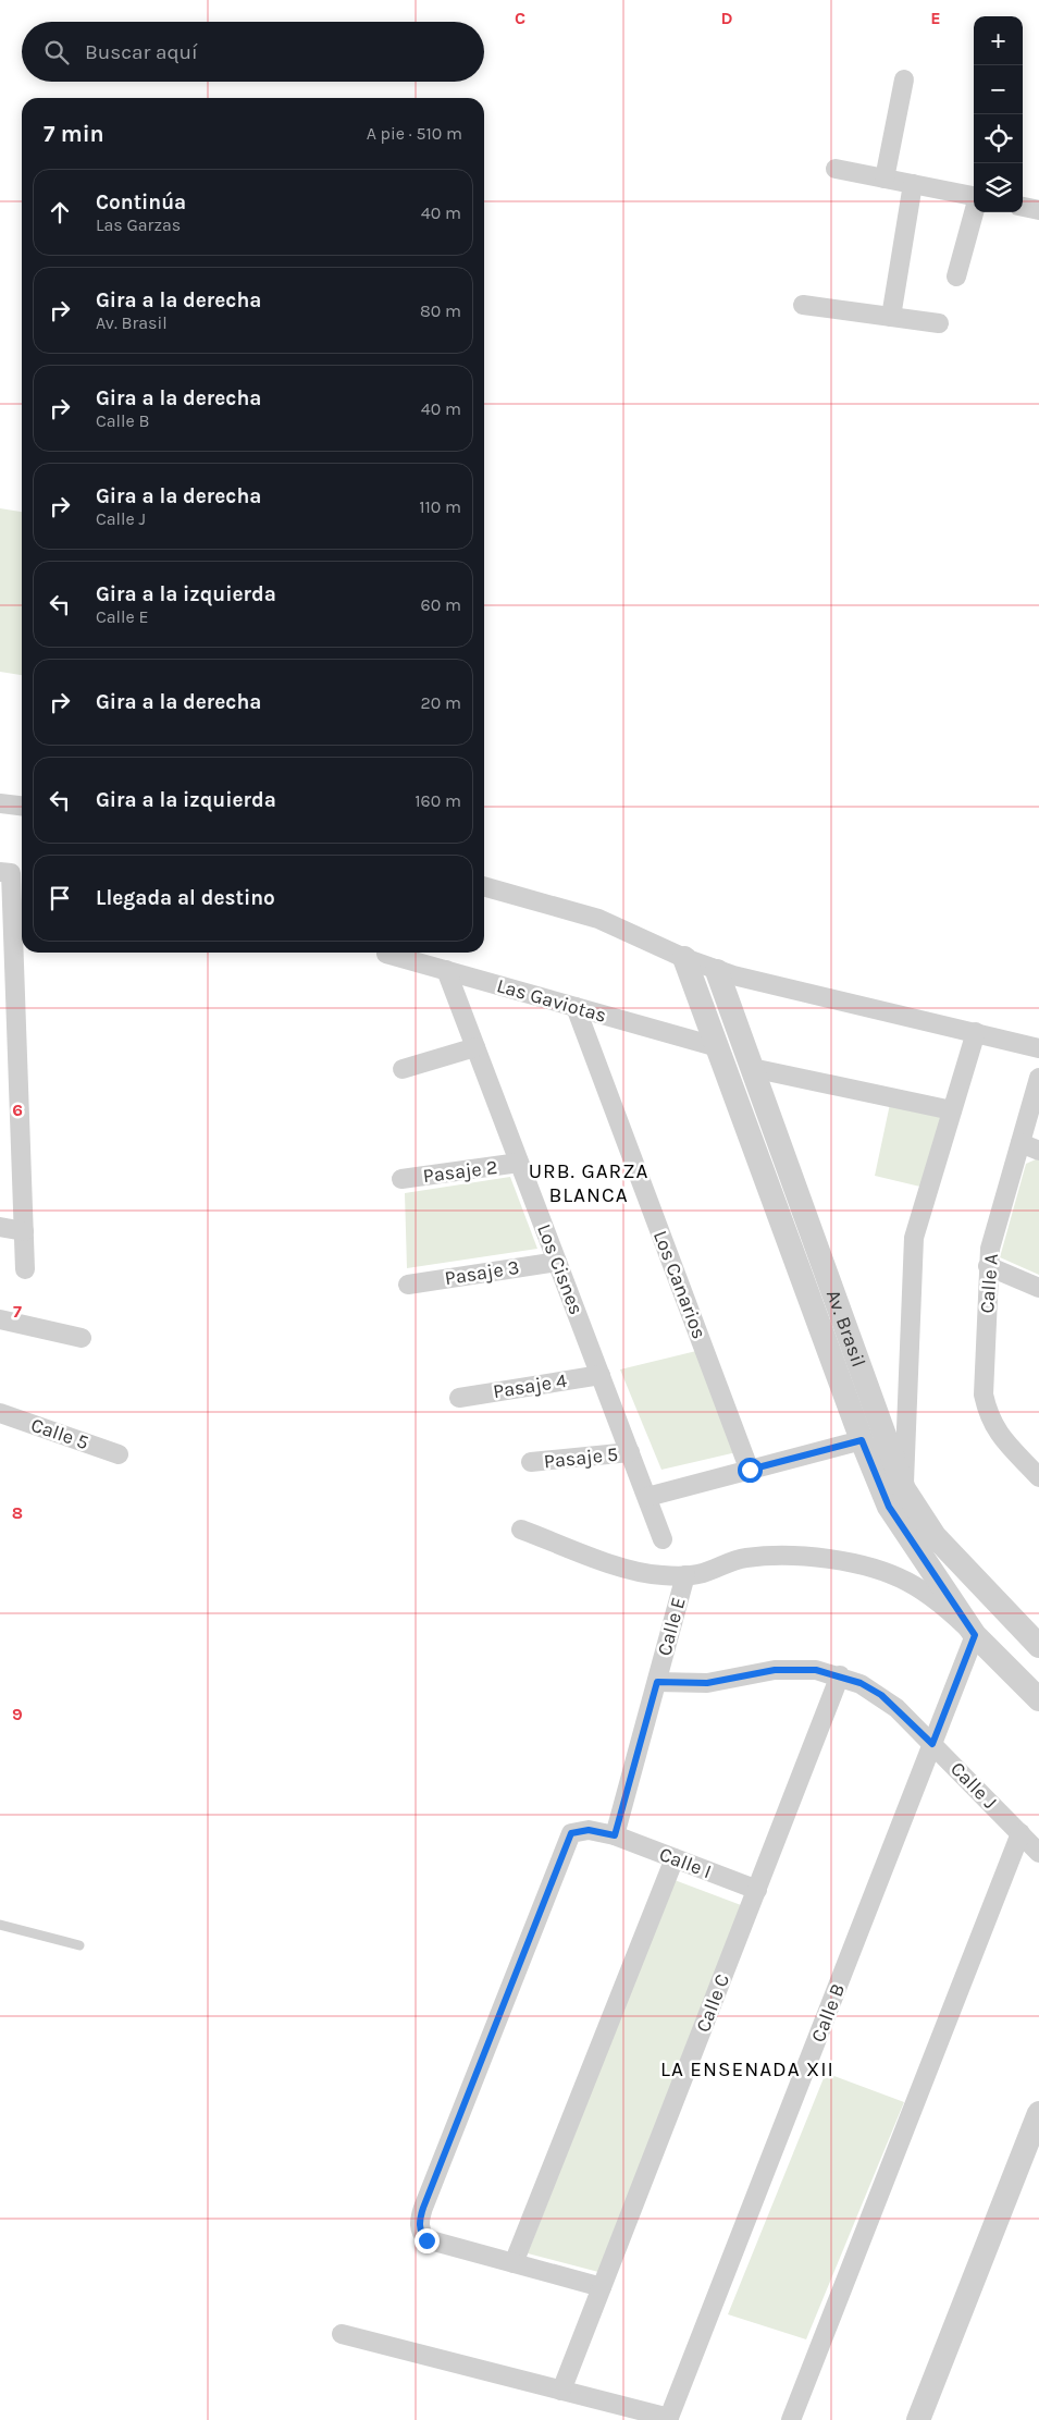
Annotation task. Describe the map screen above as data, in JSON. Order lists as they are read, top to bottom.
{
  "streets": {
    "street": [
      "Las Gaviotas",
      "Pasaje 2",
      "Los Cisnes",
      "Pasaje 3",
      "Calle A",
      "Los Canarios",
      "Av. Brasil",
      "Pasaje 4",
      "Calle 5",
      "Pasaje 5",
      "Calle E",
      "Calle J",
      "Calle I",
      "Calle C",
      "Calle B"
    ]
  },
  "crossings": [
    ["Las Gaviotas", "Los Cisnes"],
    ["Las Gaviotas", "Los Canarios"],
    ["Las Gaviotas", "Av. Brasil"],
    ["Pasaje 2", "Los Cisnes"],
    ["Los Cisnes", "Pasaje 3"],
    ["Los Cisnes", "Pasaje 4"],
    ["Los Cisnes", "Pasaje 5"],
    ["Av. Brasil", "Calle B"],
    ["Calle E", "Calle J"],
    ["Calle E", "Calle I"],
    ["Calle J", "Calle C"],
    ["Calle J", "Calle B"],
    ["Calle I", "Calle C"]
  ],
  "districts": ["URB. GARZA BLANCA", "LA ENSENADA XII"],
  "page": {
    "map_buttons": ["+", "−"],
    "search": "Buscar aquí",
    "heading": ["7 min", "A pie · 510 m"],
    "list": [
      ["Continúa", "Las Garzas", "40 m"],
      ["Gira a la derecha", "Av. Brasil", "80 m"],
      ["Gira a la derecha", "Calle B", "40 m"],
      ["Gira a la derecha", "Calle J", "110 m"],
      ["Gira a la izquierda", "Calle E", "60 m"],
      ["Gira a la derecha", "20 m"],
      ["Gira a la izquierda", "160 m"],
      "Llegada al destino"
    ]
  },
  "grid": {
    "columns": ["C", "D", "E"],
    "rows": [
      "6",
      "7",
      "8",
      "9"
    ]
  }
}
